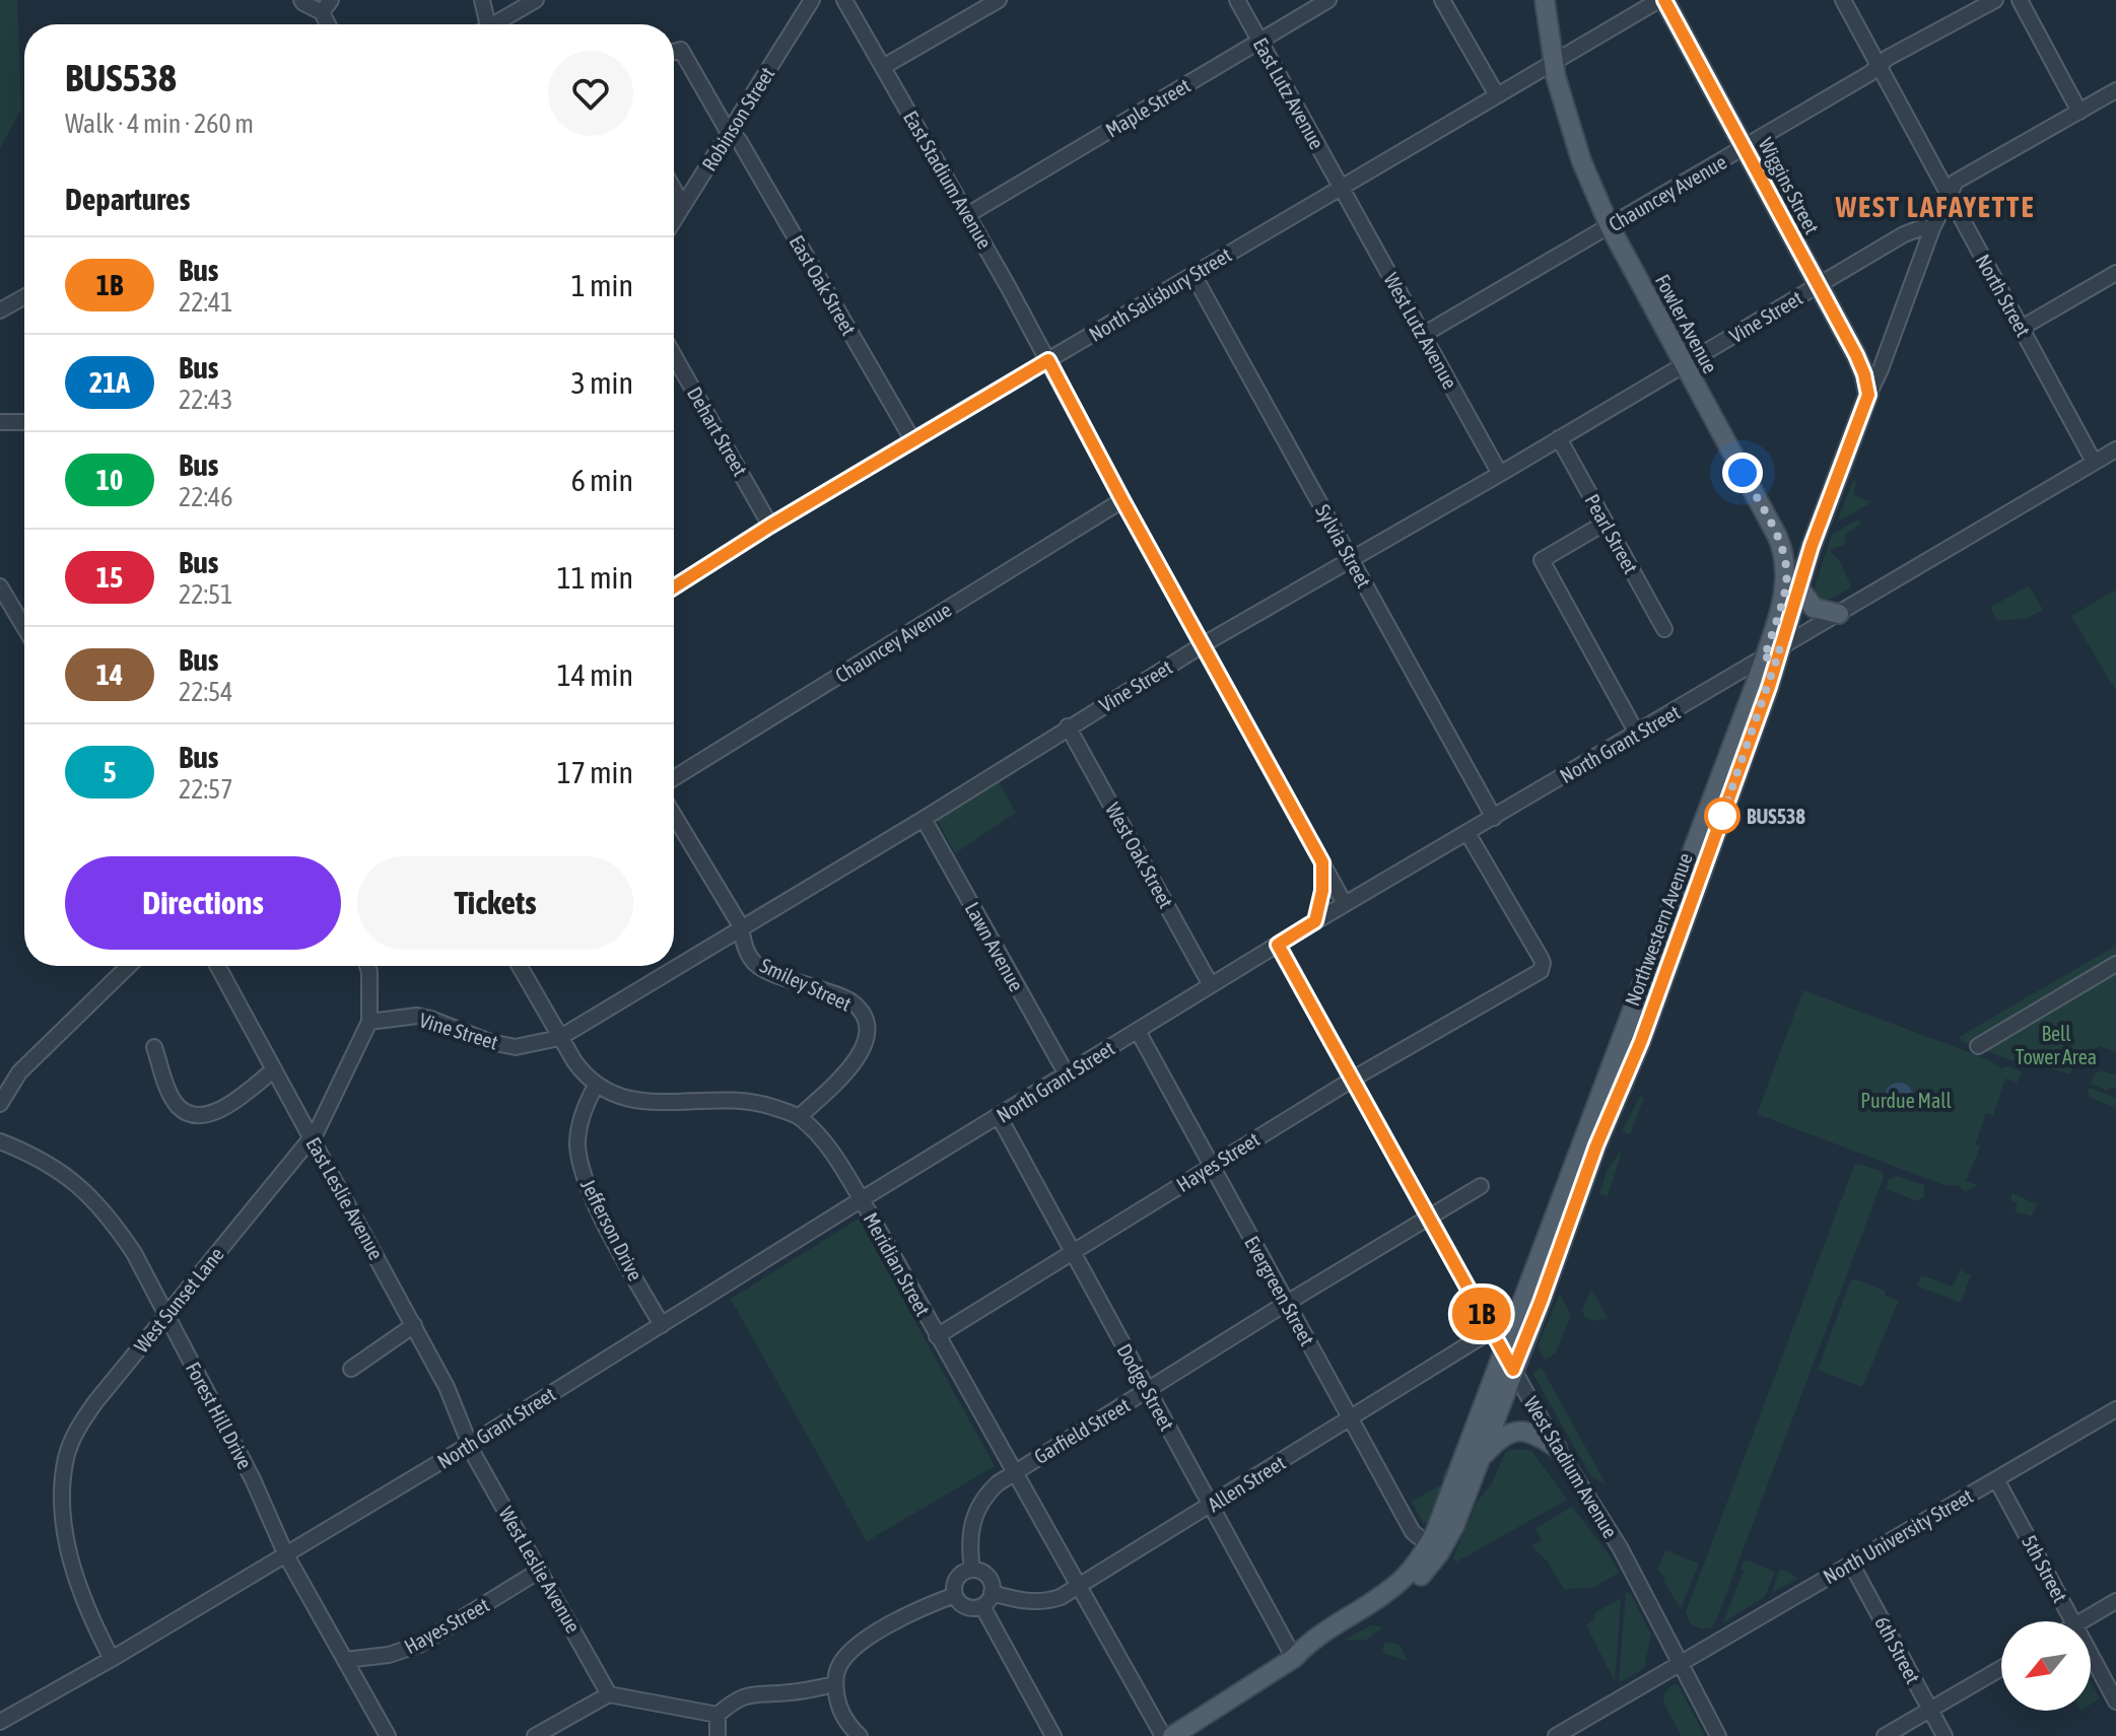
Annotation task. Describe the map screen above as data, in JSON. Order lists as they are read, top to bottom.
{
  "streets": {
    "main road": ["Wiggins Street", "Fowler Avenue", "Northwestern Avenue"],
    "street": [
      "East Lutz Avenue",
      "Maple Street",
      "Robinson Street",
      "East Stadium Avenue",
      "Chauncey Avenue",
      "East Oak Street",
      "North Salisbury Street",
      "North Street",
      "Vine Street",
      "West Lutz Avenue",
      "Dehart Street",
      "Pearl Street",
      "Sylvia Street",
      "North Grant Street",
      "West Oak Street",
      "Lawn Avenue",
      "Smiley Street",
      "Hayes Street",
      "East Leslie Avenue",
      "Jefferson Drive",
      "Meridian Street",
      "Evergreen Street",
      "West Sunset Lane",
      "Dodge Street",
      "Forest Hill Drive",
      "Garfield Street",
      "West Stadium Avenue",
      "Allen Street",
      "North University Street",
      "5th Street",
      "West Leslie Avenue",
      "6th Street"
    ]
  },
  "crossings": [
    ["East Lutz Avenue", "Maple Street"],
    ["East Lutz Avenue", "North Salisbury Street"],
    ["East Lutz Avenue", "West Lutz Avenue"],
    ["Maple Street", "East Stadium Avenue"],
    ["Robinson Street", "East Oak Street"],
    ["East Stadium Avenue", "North Salisbury Street"],
    ["Wiggins Street", "Chauncey Avenue"],
    ["Wiggins Street", "North Salisbury Street"],
    ["Wiggins Street", "Vine Street"],
    ["Wiggins Street", "Northwestern Avenue"],
    ["Chauncey Avenue", "North Street"],
    ["Chauncey Avenue", "Fowler Avenue"],
    ["Chauncey Avenue", "West Lutz Avenue"],
    ["East Oak Street", "North Salisbury Street"],
    ["North Salisbury Street", "Fowler Avenue"],
    ["North Salisbury Street", "West Lutz Avenue"],
    ["North Salisbury Street", "Dehart Street"],
    ["North Salisbury Street", "Sylvia Street"],
    ["North Street", "North Grant Street"],
    ["North Street", "Northwestern Avenue"],
    ["Vine Street", "Fowler Avenue"],
    ["Vine Street", "West Lutz Avenue"],
    ["Vine Street", "Pearl Street"],
    ["Vine Street", "Sylvia Street"],
    ["Vine Street", "West Oak Street"],
    ["Vine Street", "Northwestern Avenue"],
    ["Vine Street", "Lawn Avenue"],
    ["Vine Street", "Smiley Street"],
    ["Vine Street", "West Sunset Lane"],
    ["Fowler Avenue", "North Grant Street"],
    ["Fowler Avenue", "Northwestern Avenue"],
    ["Sylvia Street", "North Grant Street"],
    ["North Grant Street", "West Oak Street"],
    ["North Grant Street", "Northwestern Avenue"],
    ["North Grant Street", "Lawn Avenue"],
    ["North Grant Street", "Hayes Street"],
    ["North Grant Street", "East Leslie Avenue"],
    ["North Grant Street", "Jefferson Drive"],
    ["North Grant Street", "Meridian Street"],
    ["North Grant Street", "Evergreen Street"],
    ["North Grant Street", "West Sunset Lane"],
    ["North Grant Street", "Dodge Street"],
    ["North Grant Street", "Forest Hill Drive"],
    ["North Grant Street", "West Stadium Avenue"],
    ["North Grant Street", "West Leslie Avenue"],
    ["Northwestern Avenue", "Evergreen Street"],
    ["Northwestern Avenue", "Dodge Street"],
    ["Northwestern Avenue", "West Stadium Avenue"],
    ["Smiley Street", "Meridian Street"],
    ["Hayes Street", "Meridian Street"],
    ["Hayes Street", "Evergreen Street"],
    ["Hayes Street", "Dodge Street"],
    ["Hayes Street", "Forest Hill Drive"],
    ["Hayes Street", "West Stadium Avenue"],
    ["Hayes Street", "West Leslie Avenue"],
    ["East Leslie Avenue", "West Sunset Lane"],
    ["East Leslie Avenue", "West Leslie Avenue"],
    ["Meridian Street", "Garfield Street"],
    ["Meridian Street", "Allen Street"],
    ["Evergreen Street", "Garfield Street"],
    ["Evergreen Street", "Allen Street"],
    ["West Sunset Lane", "Forest Hill Drive"],
    ["Dodge Street", "Garfield Street"],
    ["Dodge Street", "Allen Street"],
    ["Garfield Street", "West Stadium Avenue"],
    ["Garfield Street", "Allen Street"],
    ["West Stadium Avenue", "Allen Street"],
    ["West Stadium Avenue", "North University Street"],
    ["North University Street", "5th Street"],
    ["North University Street", "6th Street"]
  ],
  "districts": ["WEST LAFAYETTE"],
  "parks": ["Bell Tower Area", "Purdue Mall"],
  "places": ["BUS538"],
  "lines": ["bus line 1B"],
  "north": "bottom left",
  "page": {
    "on_map": "1B",
    "heading": [
      ["BUS538", "Walk · 4 min · 260 m"],
      "Departures"
    ],
    "list": [
      {
        "mark": "1B",
        "name": "Bus",
        "note": "22:41",
        "value": "1 min"
      },
      {
        "mark": "21A",
        "name": "Bus",
        "note": "22:43",
        "value": "3 min"
      },
      {
        "mark": "10",
        "name": "Bus",
        "note": "22:46",
        "value": "6 min"
      },
      {
        "mark": "15",
        "name": "Bus",
        "note": "22:51",
        "value": "11 min"
      },
      {
        "mark": "14",
        "name": "Bus",
        "note": "22:54",
        "value": "14 min"
      },
      {
        "mark": "5",
        "name": "Bus",
        "note": "22:57",
        "value": "17 min"
      }
    ],
    "buttons": ["Directions", "Tickets"]
  }
}
